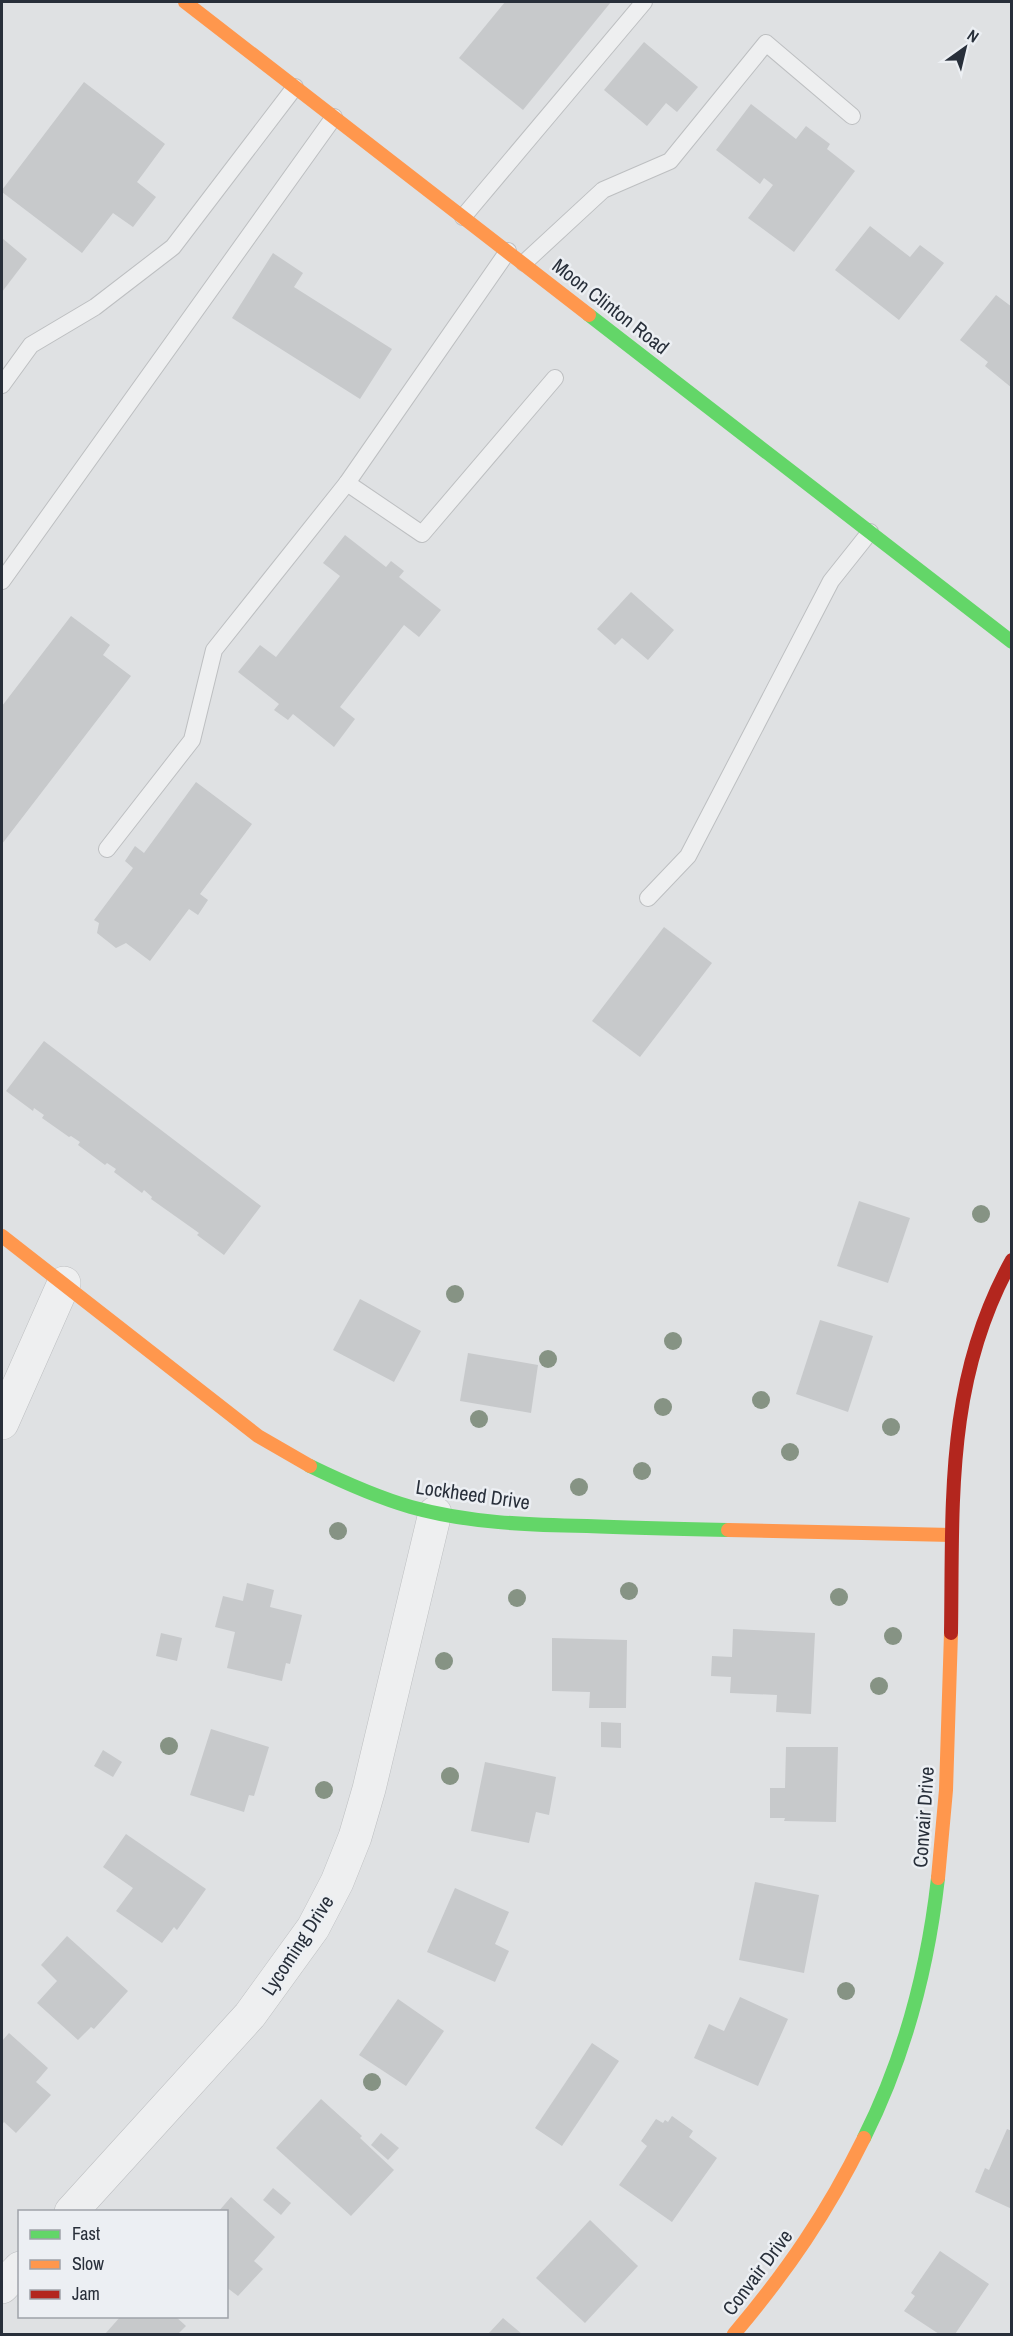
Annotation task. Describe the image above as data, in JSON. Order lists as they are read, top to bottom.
{
  "streets": {
    "street": [
      "Moon Clinton Road",
      "Lockheed Drive",
      "Convair Drive",
      "Lycoming Drive"
    ]
  },
  "crossings": [
    ["Lockheed Drive", "Convair Drive"],
    ["Lockheed Drive", "Lycoming Drive"]
  ],
  "legend": ["Fast", "Slow", "Jam"],
  "north": "top right"
}
